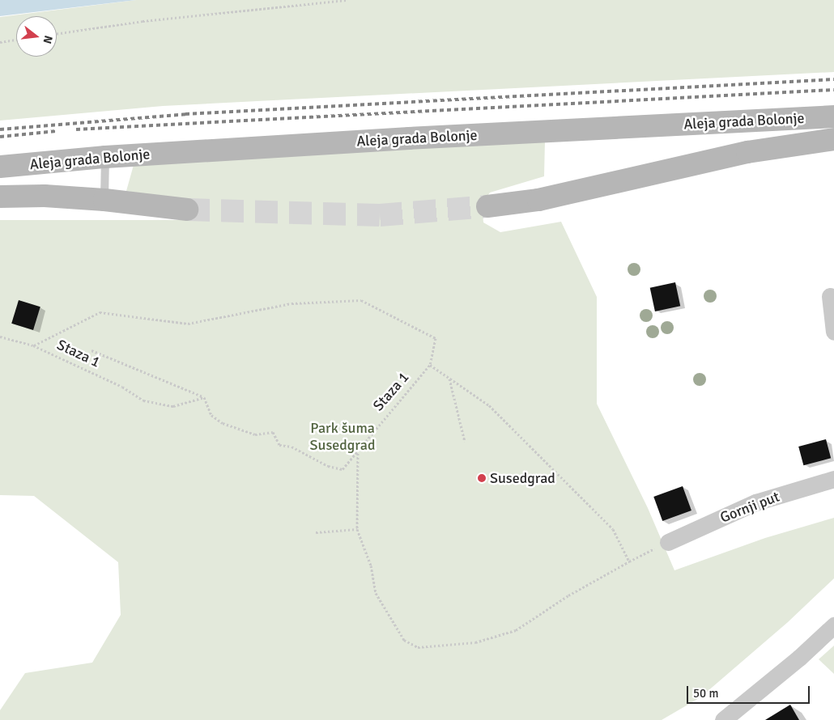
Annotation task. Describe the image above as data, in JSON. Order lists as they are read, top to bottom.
{
  "streets": {
    "main road": ["Aleja grada Bolonje"],
    "street": ["Gornji put"],
    "path": ["Staza 1"]
  },
  "parks": ["Park šuma Susedgrad"],
  "places": ["Susedgrad"],
  "scale_bar": "50 m",
  "north": "right"
}
